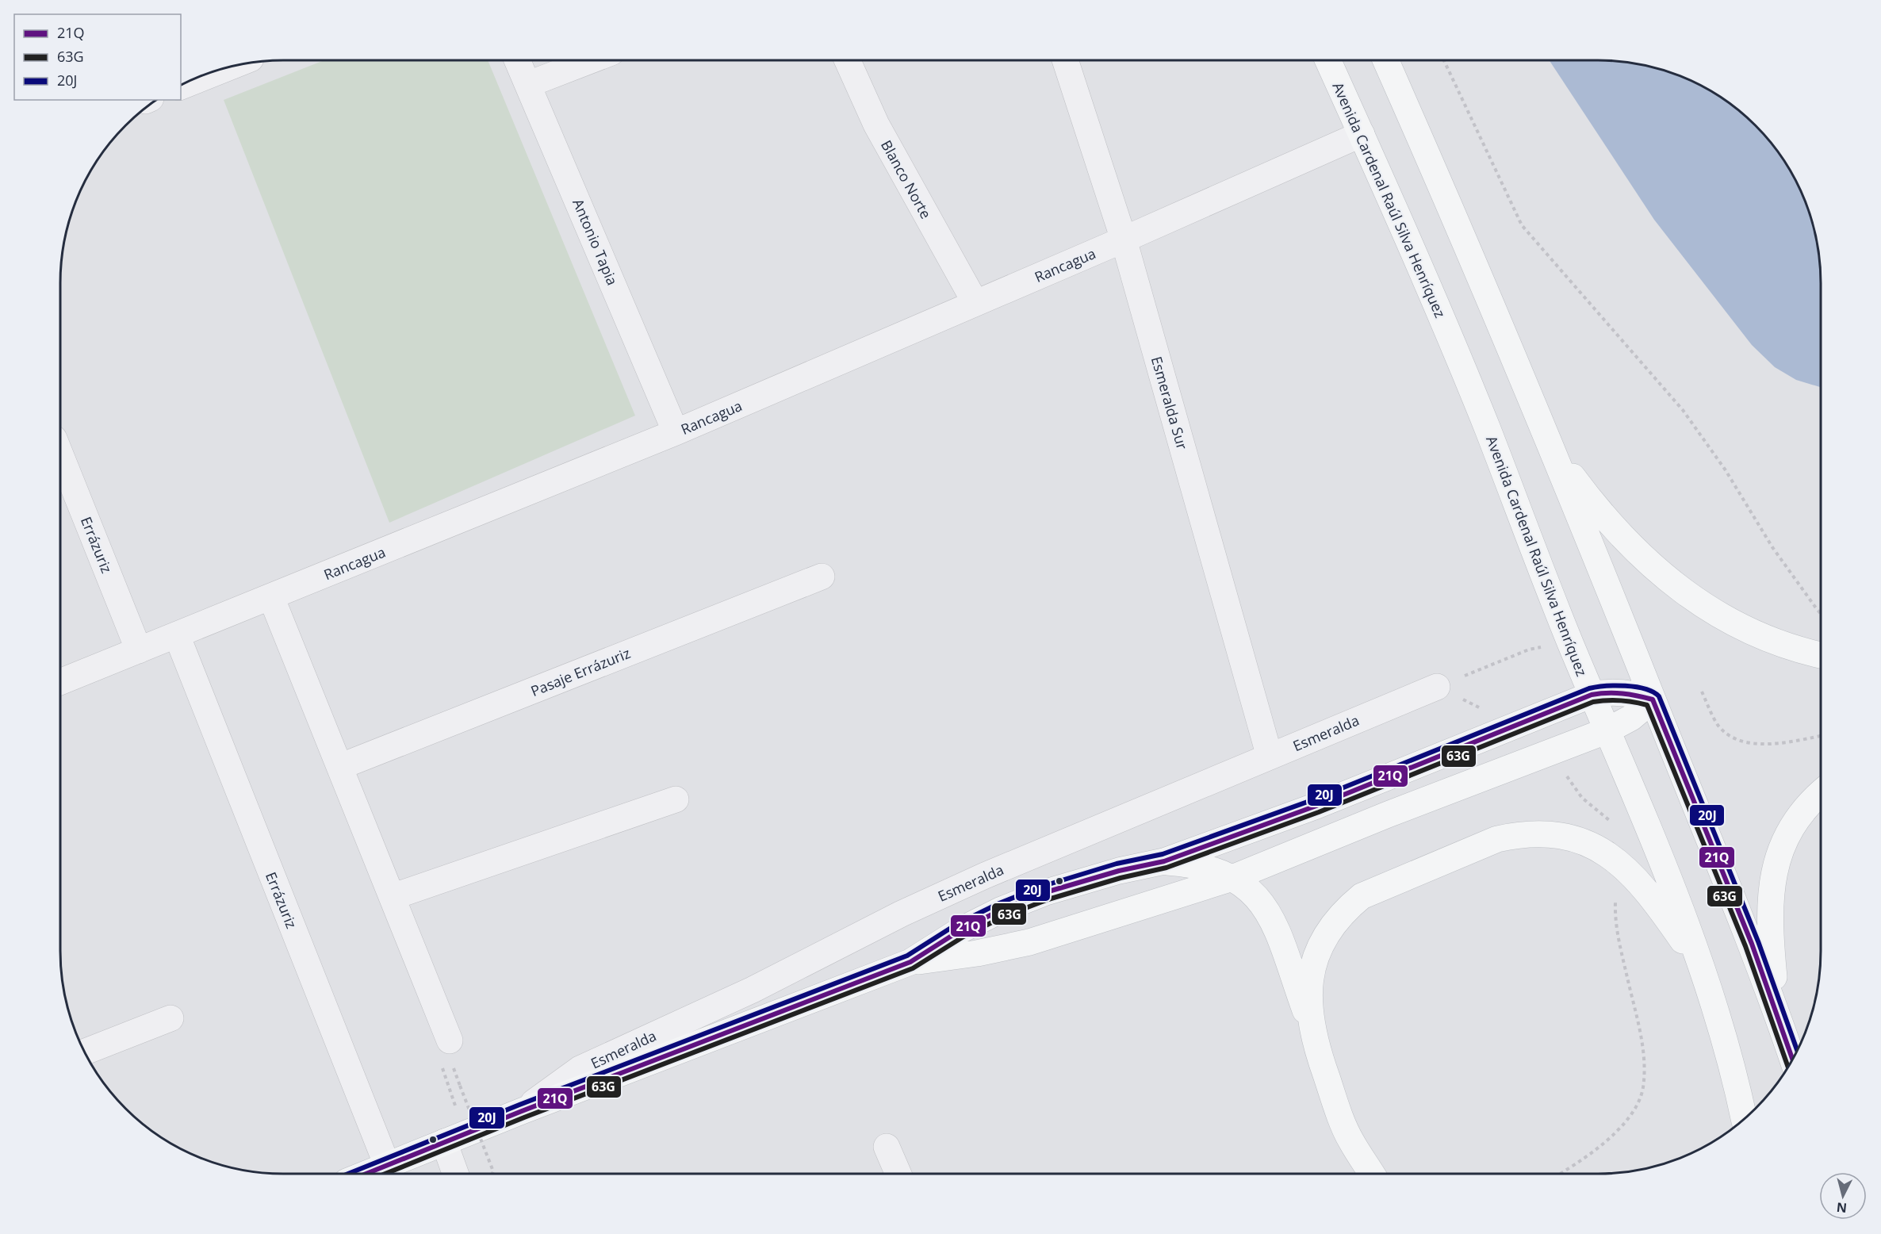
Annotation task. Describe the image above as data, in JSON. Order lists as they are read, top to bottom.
{
  "streets": {
    "main road": ["Avenida Cardenal Raúl Silva Henríquez", "Esmeralda"],
    "street": [
      "Blanco Norte",
      "Antonio Tapia",
      "Rancagua",
      "Esmeralda Sur",
      "Errázuriz",
      "Pasaje Errázuriz"
    ]
  },
  "crossings": [
    ["Blanco Norte", "Rancagua"],
    ["Avenida Cardenal Raúl Silva Henríquez", "Rancagua"],
    ["Avenida Cardenal Raúl Silva Henríquez", "Esmeralda"],
    ["Antonio Tapia", "Rancagua"],
    ["Rancagua", "Esmeralda Sur"],
    ["Rancagua", "Errázuriz"],
    ["Esmeralda Sur", "Esmeralda"],
    ["Errázuriz", "Esmeralda"]
  ],
  "lines": ["transit line 20J", "transit line 21Q", "transit line 63G"],
  "legend": ["21Q", "63G", "20J"],
  "north": "bottom"
}
